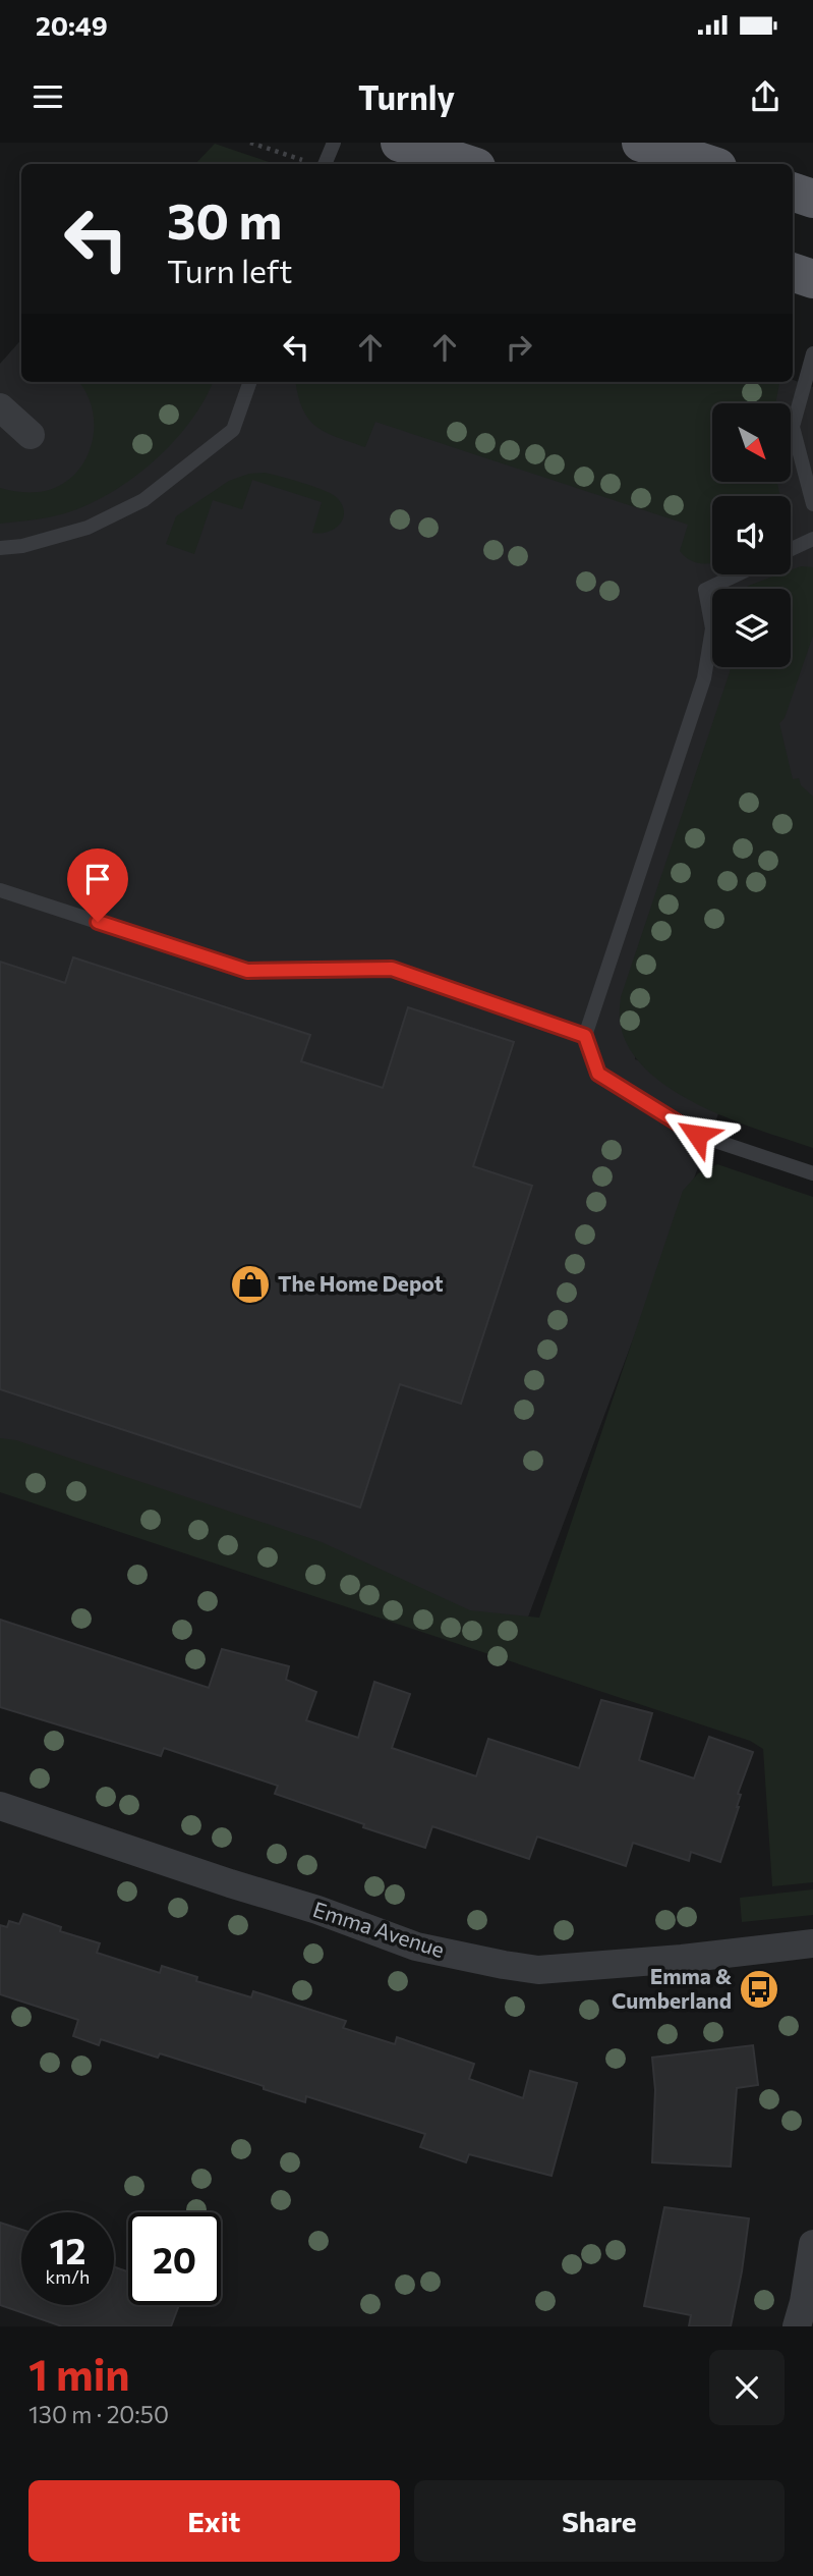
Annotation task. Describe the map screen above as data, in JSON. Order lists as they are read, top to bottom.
{
  "streets": {
    "street": ["Emma Avenue"]
  },
  "places": {
    "shop": ["The Home Depot"],
    "bus stop": ["Emma & Cumberland"]
  },
  "north": "bottom right",
  "page": {
    "status": "20:49",
    "header": "Turnly",
    "turn": ["30 m", "Turn left"],
    "speed": "12 km/h",
    "limit": "20",
    "heading": ["1 min", "130 m · 20:50"],
    "buttons": ["Exit", "Share"]
  }
}
